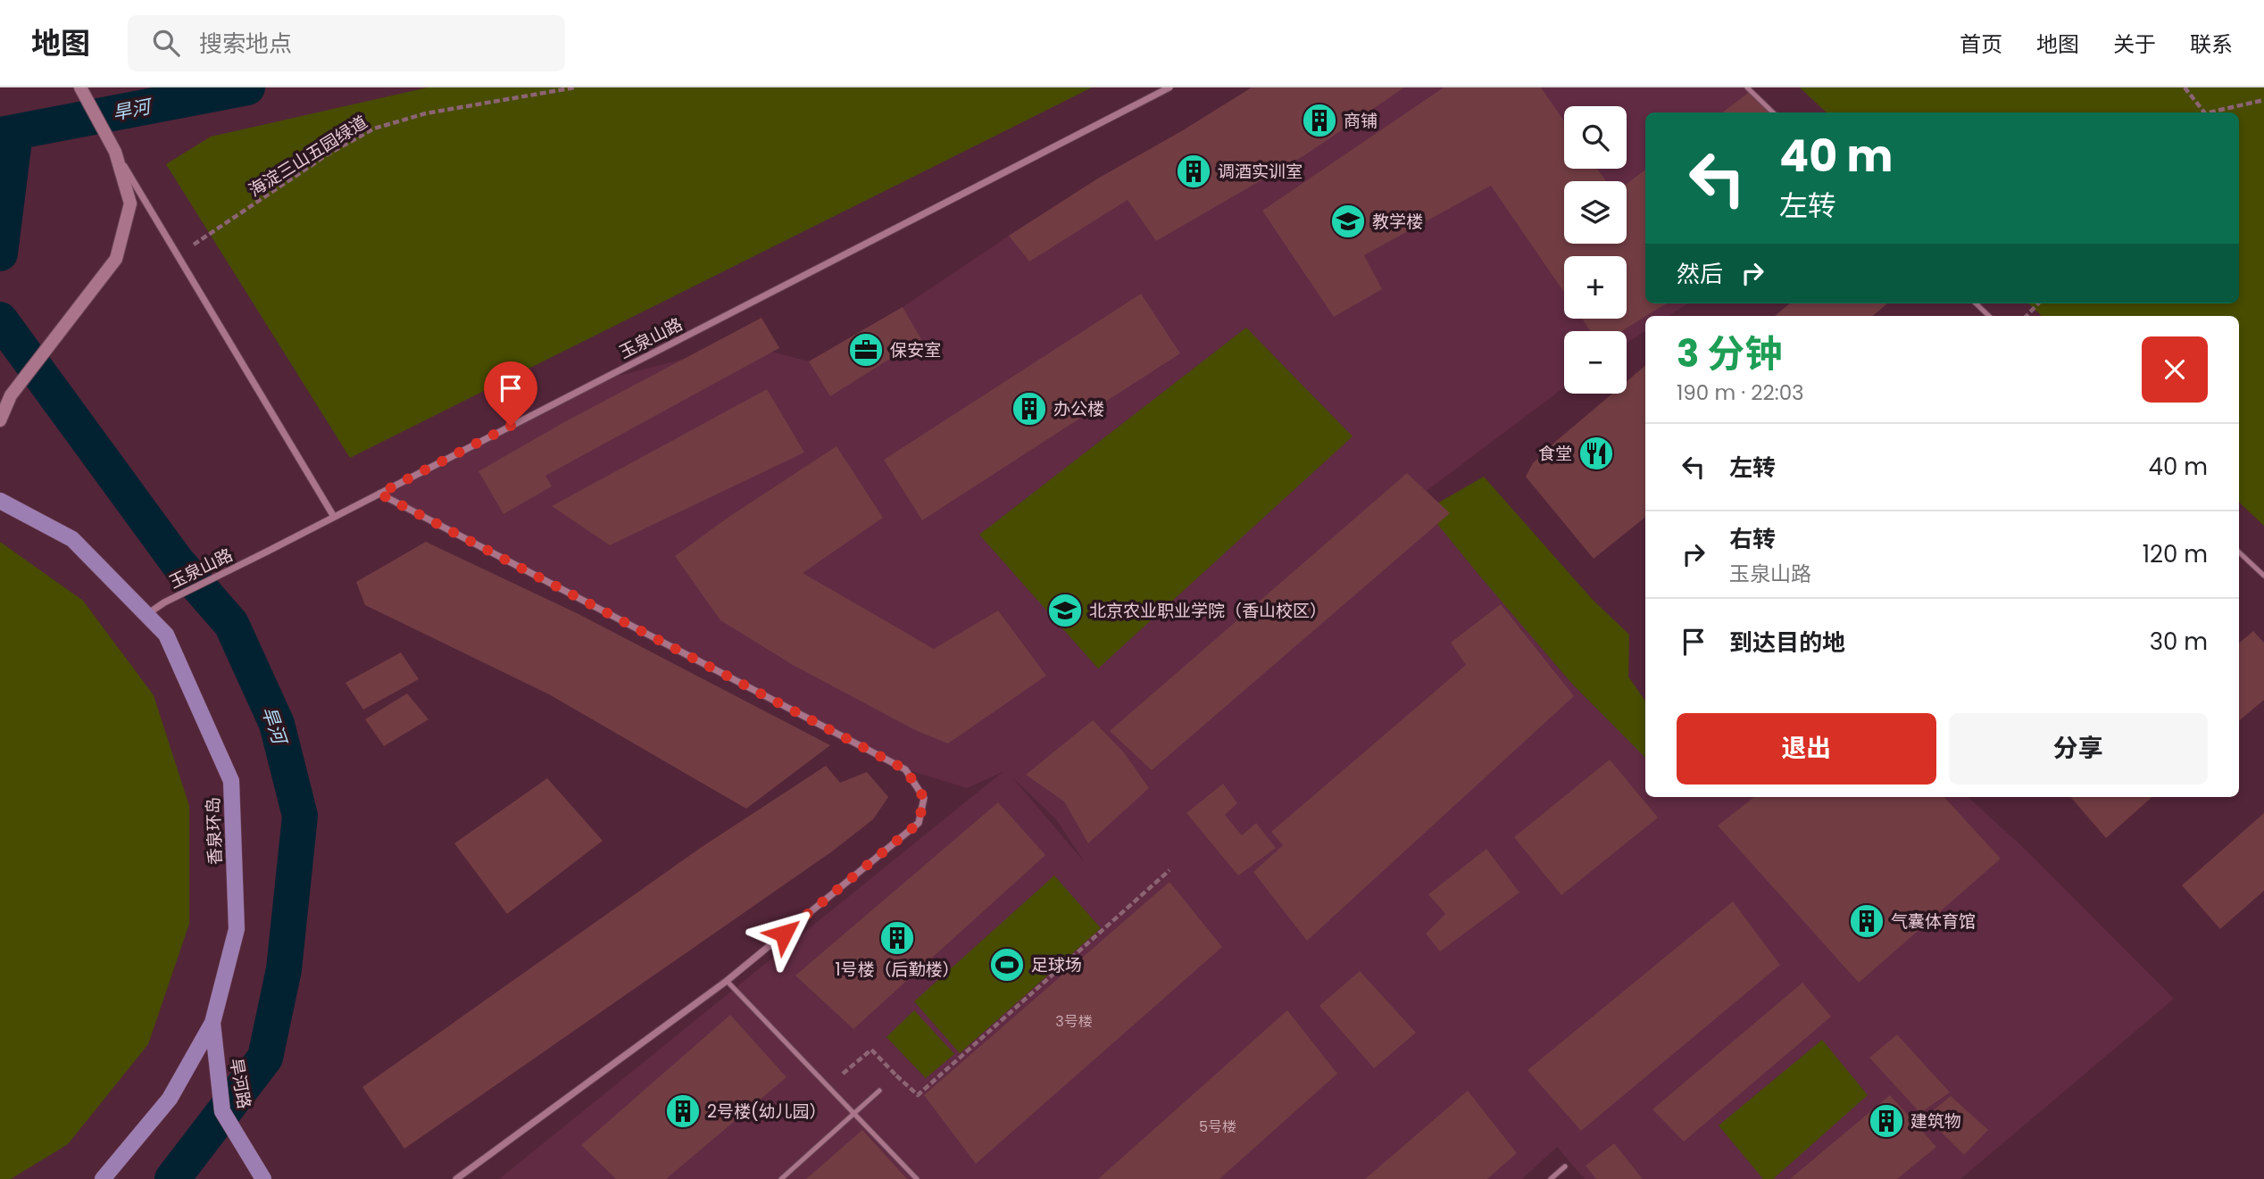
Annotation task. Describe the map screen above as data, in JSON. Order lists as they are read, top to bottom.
{
  "streets": {
    "main road": ["香泉环岛", "旱河路"],
    "street": ["玉泉山路"],
    "path": ["海淀三山五园绿道"]
  },
  "crossings": [
    ["玉泉山路", "香泉环岛"],
    ["香泉环岛", "旱河路"]
  ],
  "water": ["旱河"],
  "places": {
    "building": [
      "商铺",
      "调酒实训室",
      "办公楼",
      "气囊体育馆",
      "1号楼（后勤楼）",
      "2号楼(幼儿园）",
      "建筑物"
    ],
    "school or university": ["教学楼", "北京农业职业学院（香山校区）"],
    "office": ["保安室"],
    "restaurant": ["食堂"],
    "sports": ["足球场"]
  },
  "house_numbers": ["3号楼", "5号楼"],
  "page": {
    "header": "地图",
    "search": "搜索地点",
    "nav": [
      "首页",
      "地图",
      "关于",
      "联系"
    ],
    "map_buttons": ["+", "−"],
    "turn": ["40 m", "左转"],
    "then": "然后",
    "heading": ["3 分钟", "190 m · 22:03"],
    "list": [
      {
        "name": "左转",
        "value": "40 m"
      },
      {
        "name": "右转",
        "note": "玉泉山路",
        "value": "120 m"
      },
      {
        "name": "到达目的地",
        "value": "30 m"
      }
    ],
    "buttons": ["退出", "分享"]
  }
}
